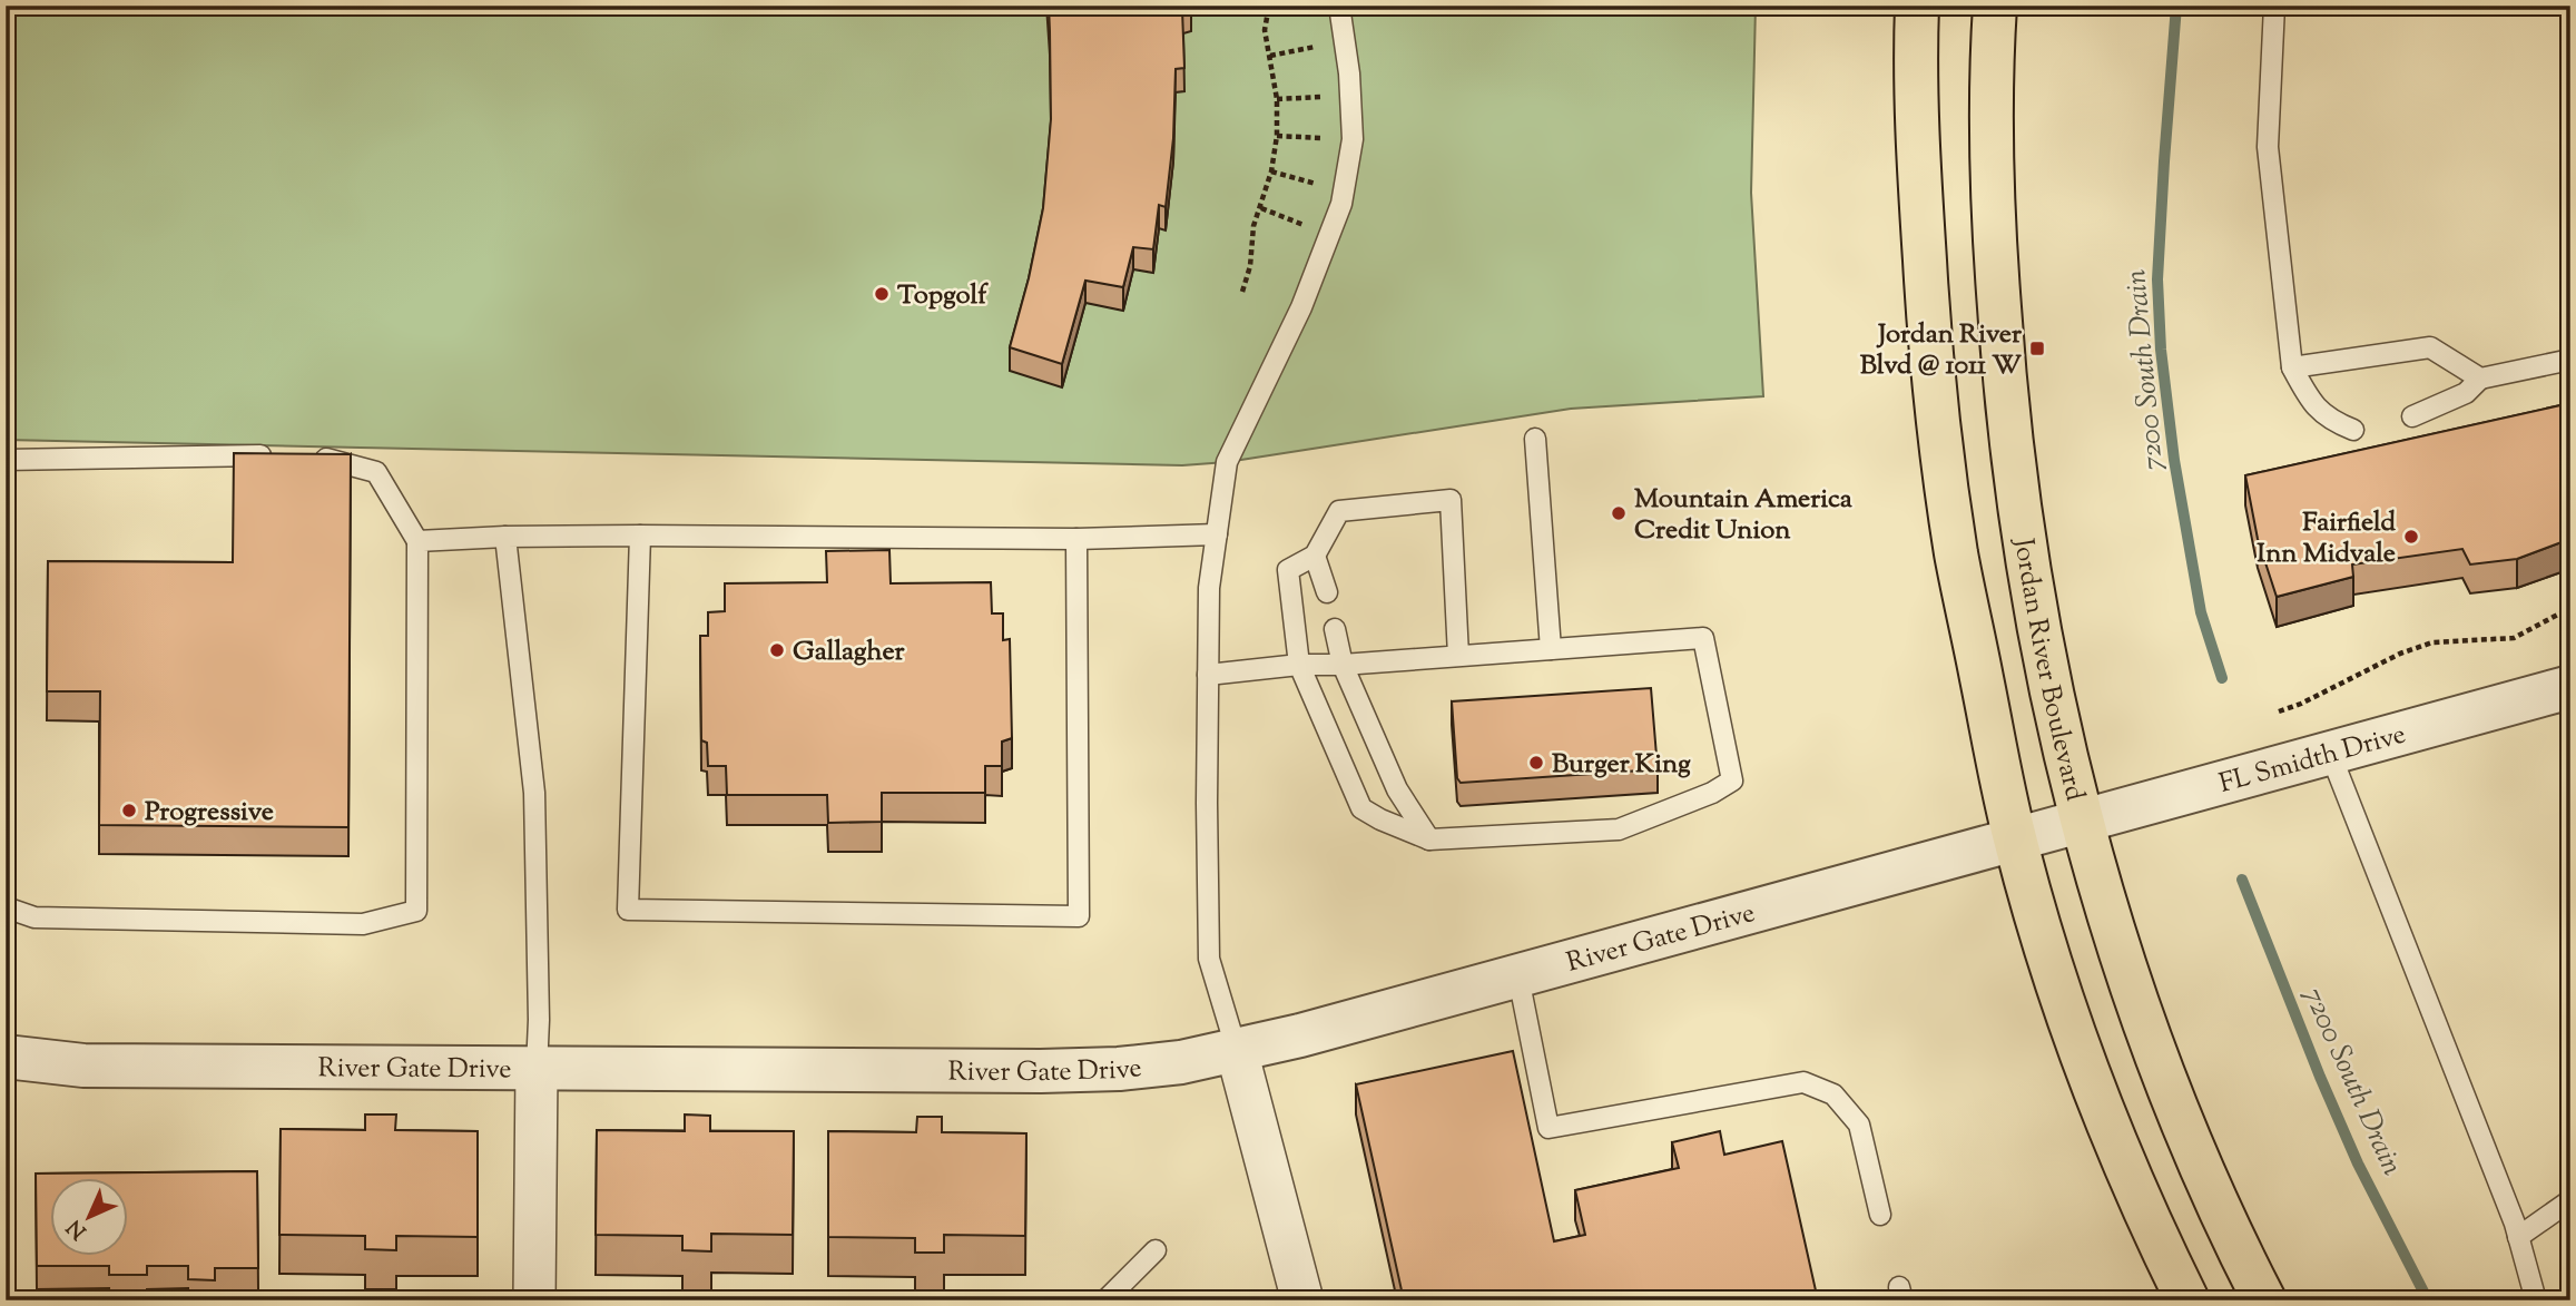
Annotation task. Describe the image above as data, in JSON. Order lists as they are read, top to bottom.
{
  "streets": {
    "main road": ["Jordan River Boulevard"],
    "street": ["FL Smidth Drive", "River Gate Drive"]
  },
  "crossings": [
    ["Jordan River Boulevard", "FL Smidth Drive"],
    ["Jordan River Boulevard", "River Gate Drive"],
    ["FL Smidth Drive", "River Gate Drive"]
  ],
  "water": ["7200 South Drain"],
  "places": {
    "other": [
      "Topgolf",
      "Mountain America Credit Union",
      "Fairfield Inn Midvale",
      "Gallagher",
      "Burger King",
      "Progressive"
    ],
    "transit": ["Jordan River Blvd @ 1011 W"]
  },
  "north": "bottom left"
}
